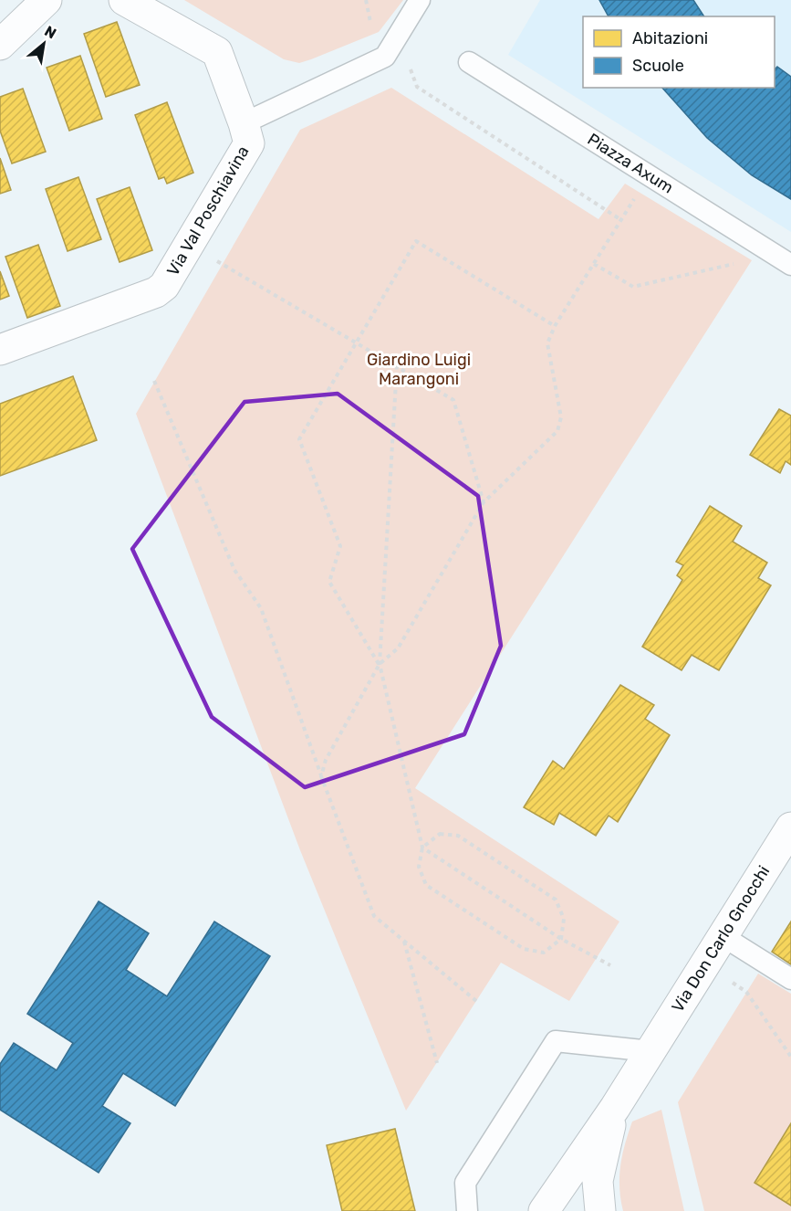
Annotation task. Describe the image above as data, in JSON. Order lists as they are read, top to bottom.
{
  "streets": {
    "street": ["Via Val Poschiavina", "Via Don Carlo Gnocchi"],
    "lane": ["Piazza Axum"]
  },
  "parks": ["Giardino Luigi Marangoni"],
  "legend": ["Abitazioni", "Scuole"],
  "north": "top right"
}
